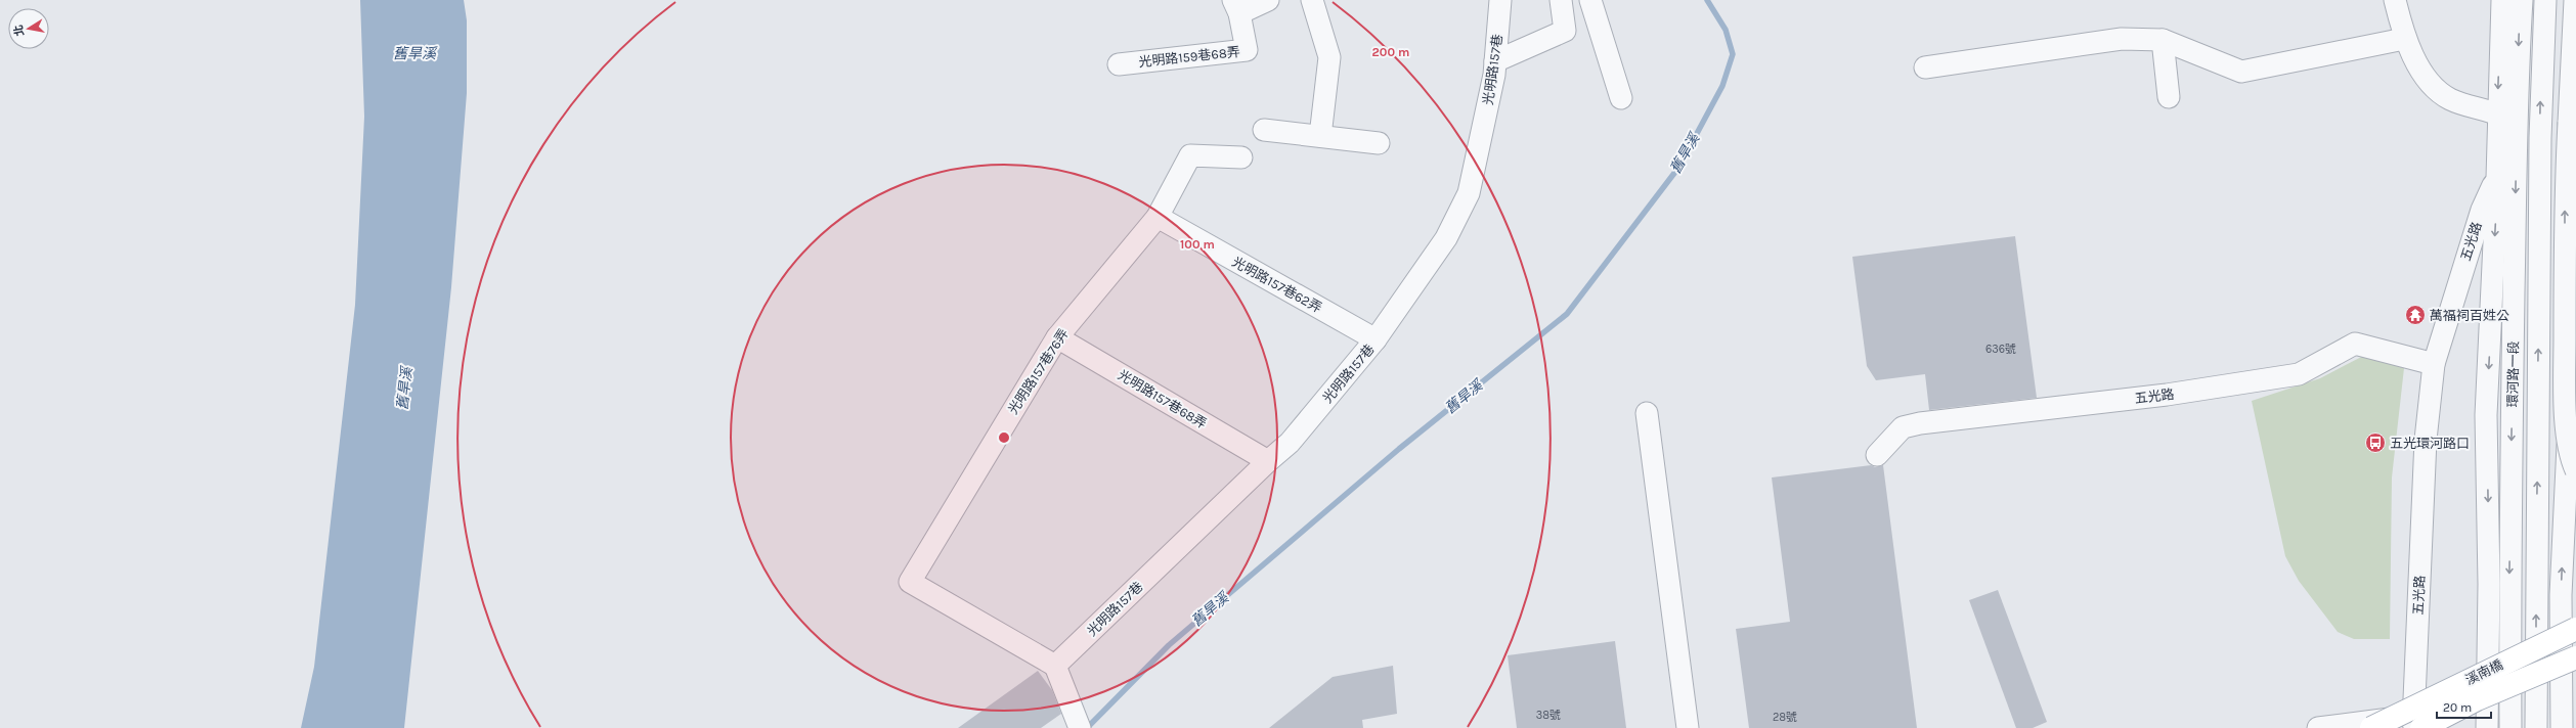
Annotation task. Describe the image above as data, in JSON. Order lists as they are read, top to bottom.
{
  "streets": {
    "main road": ["溪南橋"],
    "street": [
      "光明路159巷68弄",
      "光明路157巷",
      "五光路",
      "光明路157巷62弄",
      "光明路157巷76弄",
      "環河路一段",
      "光明路157巷68弄"
    ]
  },
  "crossings": [
    ["光明路157巷", "光明路157巷62弄"],
    ["光明路157巷", "光明路157巷76弄"],
    ["光明路157巷", "光明路157巷68弄"],
    ["五光路", "環河路一段"],
    ["五光路", "溪南橋"],
    ["光明路157巷62弄", "光明路157巷76弄"],
    ["光明路157巷76弄", "光明路157巷68弄"]
  ],
  "water": ["舊旱溪"],
  "places": {
    "temple": ["萬福祠百姓公"],
    "bus stop": ["五光環河路口"]
  },
  "house_numbers": ["636號", "38號", "28號"],
  "scale_bar": "20 m",
  "north": "left",
  "rings": ["200 m", "100 m"]
}
